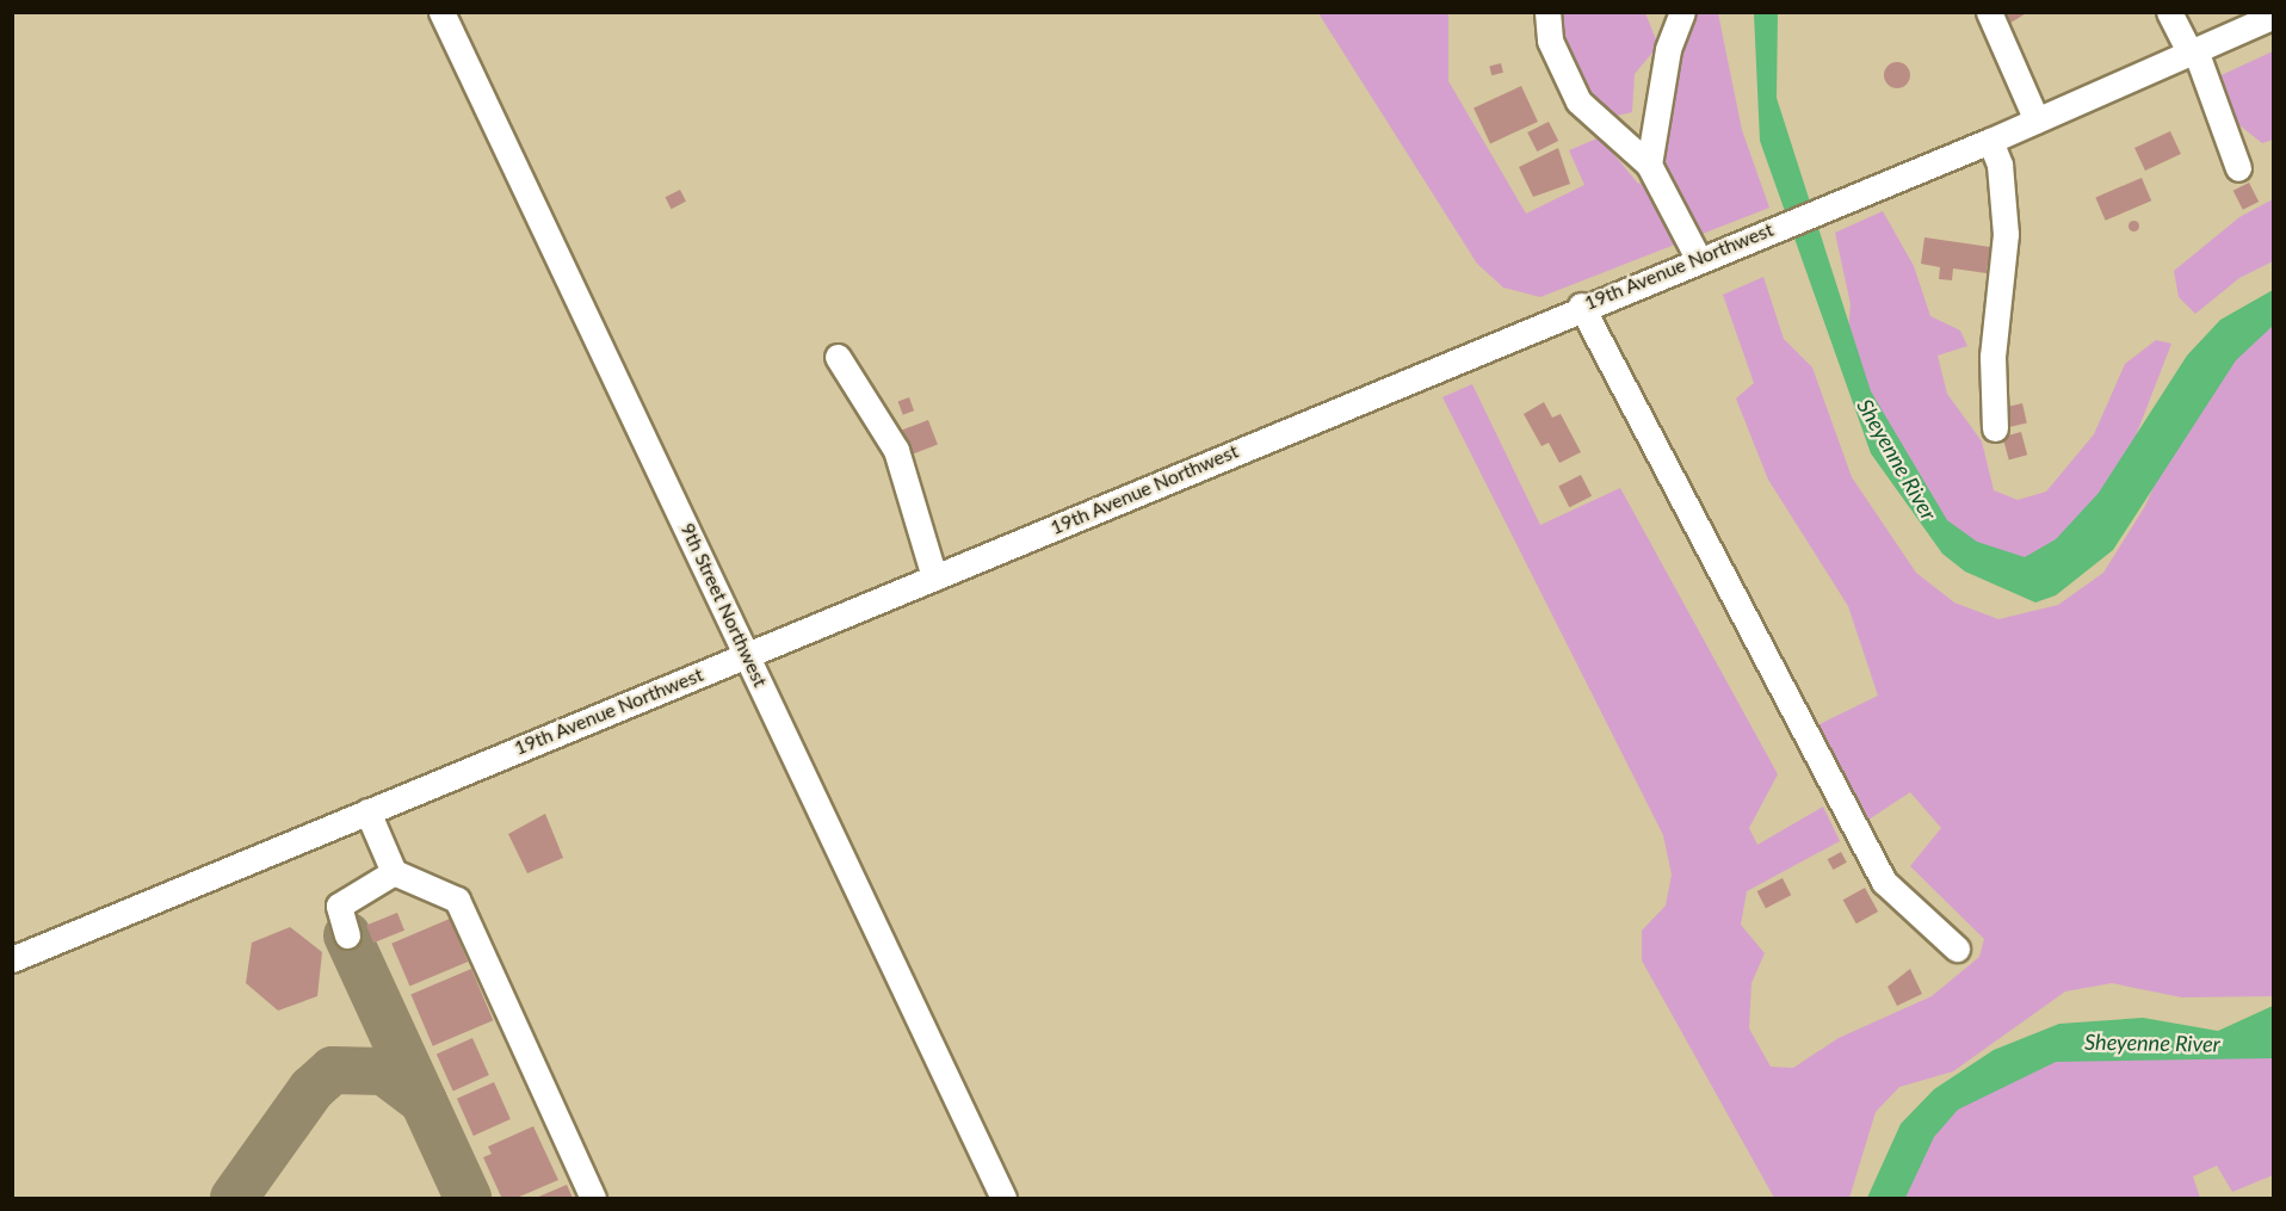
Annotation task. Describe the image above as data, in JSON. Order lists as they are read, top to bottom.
{
  "streets": {
    "street": ["19th Avenue Northwest", "9th Street Northwest"]
  },
  "crossings": [
    ["19th Avenue Northwest", "9th Street Northwest"]
  ],
  "water": ["Sheyenne River"]
}
